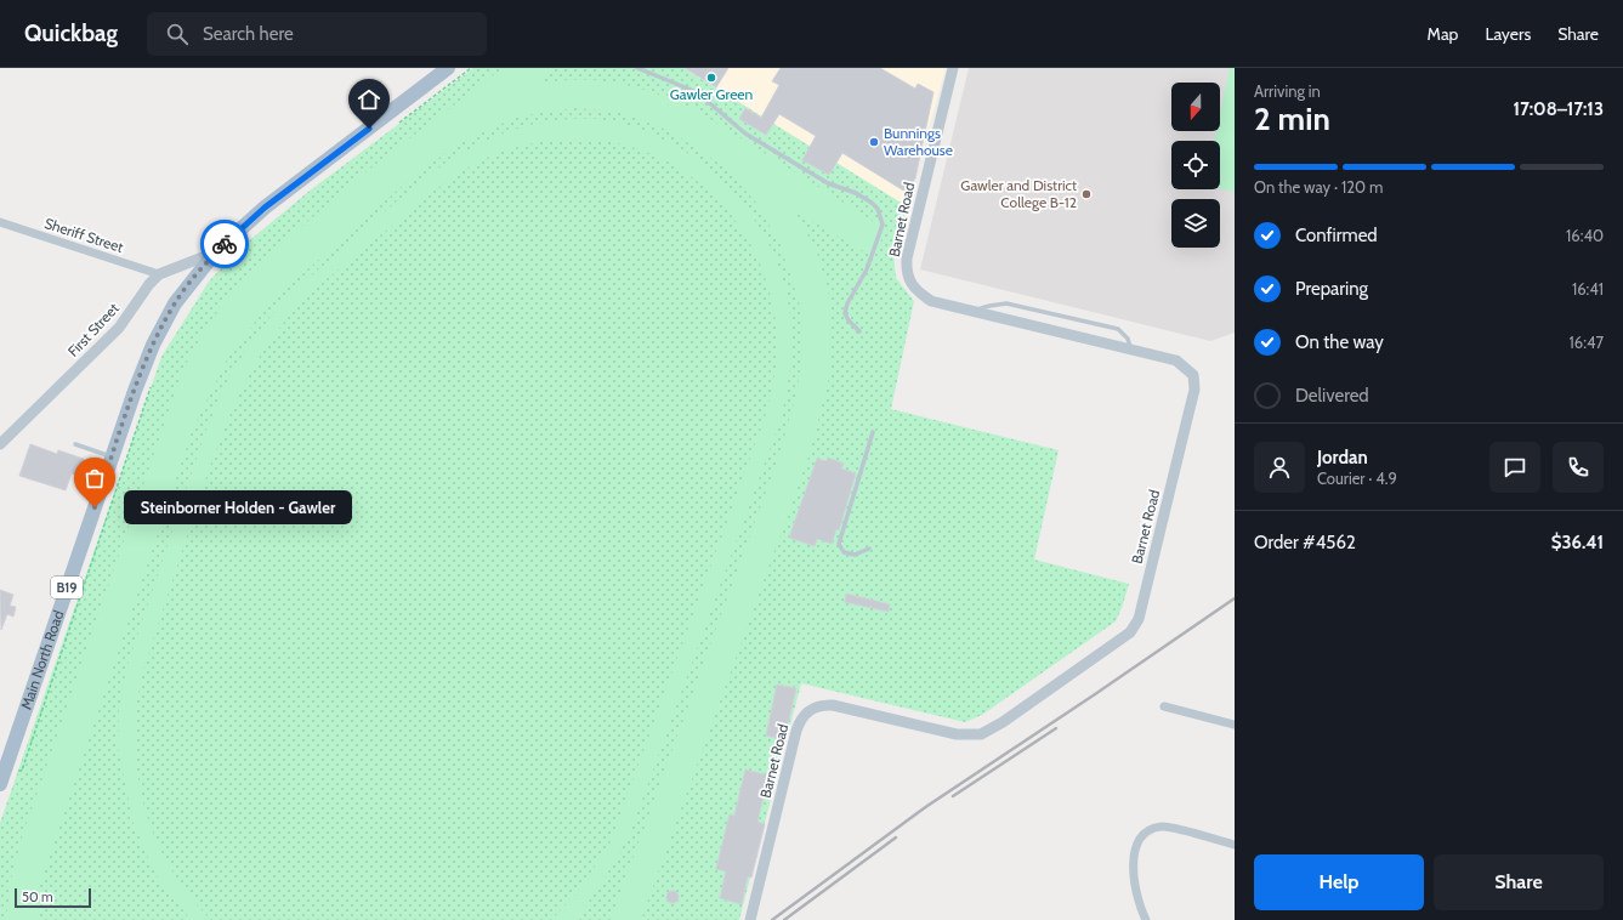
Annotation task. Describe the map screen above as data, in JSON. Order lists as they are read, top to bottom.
{
  "streets": {
    "main road": ["B19", "Main North Road"],
    "street": ["Barnet Road", "Sheriff Street", "First Street"]
  },
  "crossings": [
    ["Sheriff Street", "First Street"],
    ["First Street", "Main North Road"]
  ],
  "places": [
    "Gawler Green",
    "Bunnings Warehouse",
    "Gawler and District College B-12",
    "Steinborner Holden - Gawler"
  ],
  "scale_bar": "50 m",
  "north": "bottom",
  "page": {
    "header": "Quickbag",
    "search": "Search here",
    "nav": ["Map", "Layers", "Share"],
    "heading": ["2 min", "Arriving in", "17:08–17:13"],
    "panel": [
      "Jordan",
      "Courier · 4.9",
      "Order #4562",
      "$36.41"
    ],
    "bar": "On the way · 120 m",
    "list": [
      ["Confirmed", "16:40"],
      ["Preparing", "16:41"],
      ["On the way", "16:47"],
      "Delivered"
    ],
    "bubble": "Steinborner Holden - Gawler",
    "buttons": ["Help", "Share"],
    "scale": "50 m"
  }
}
